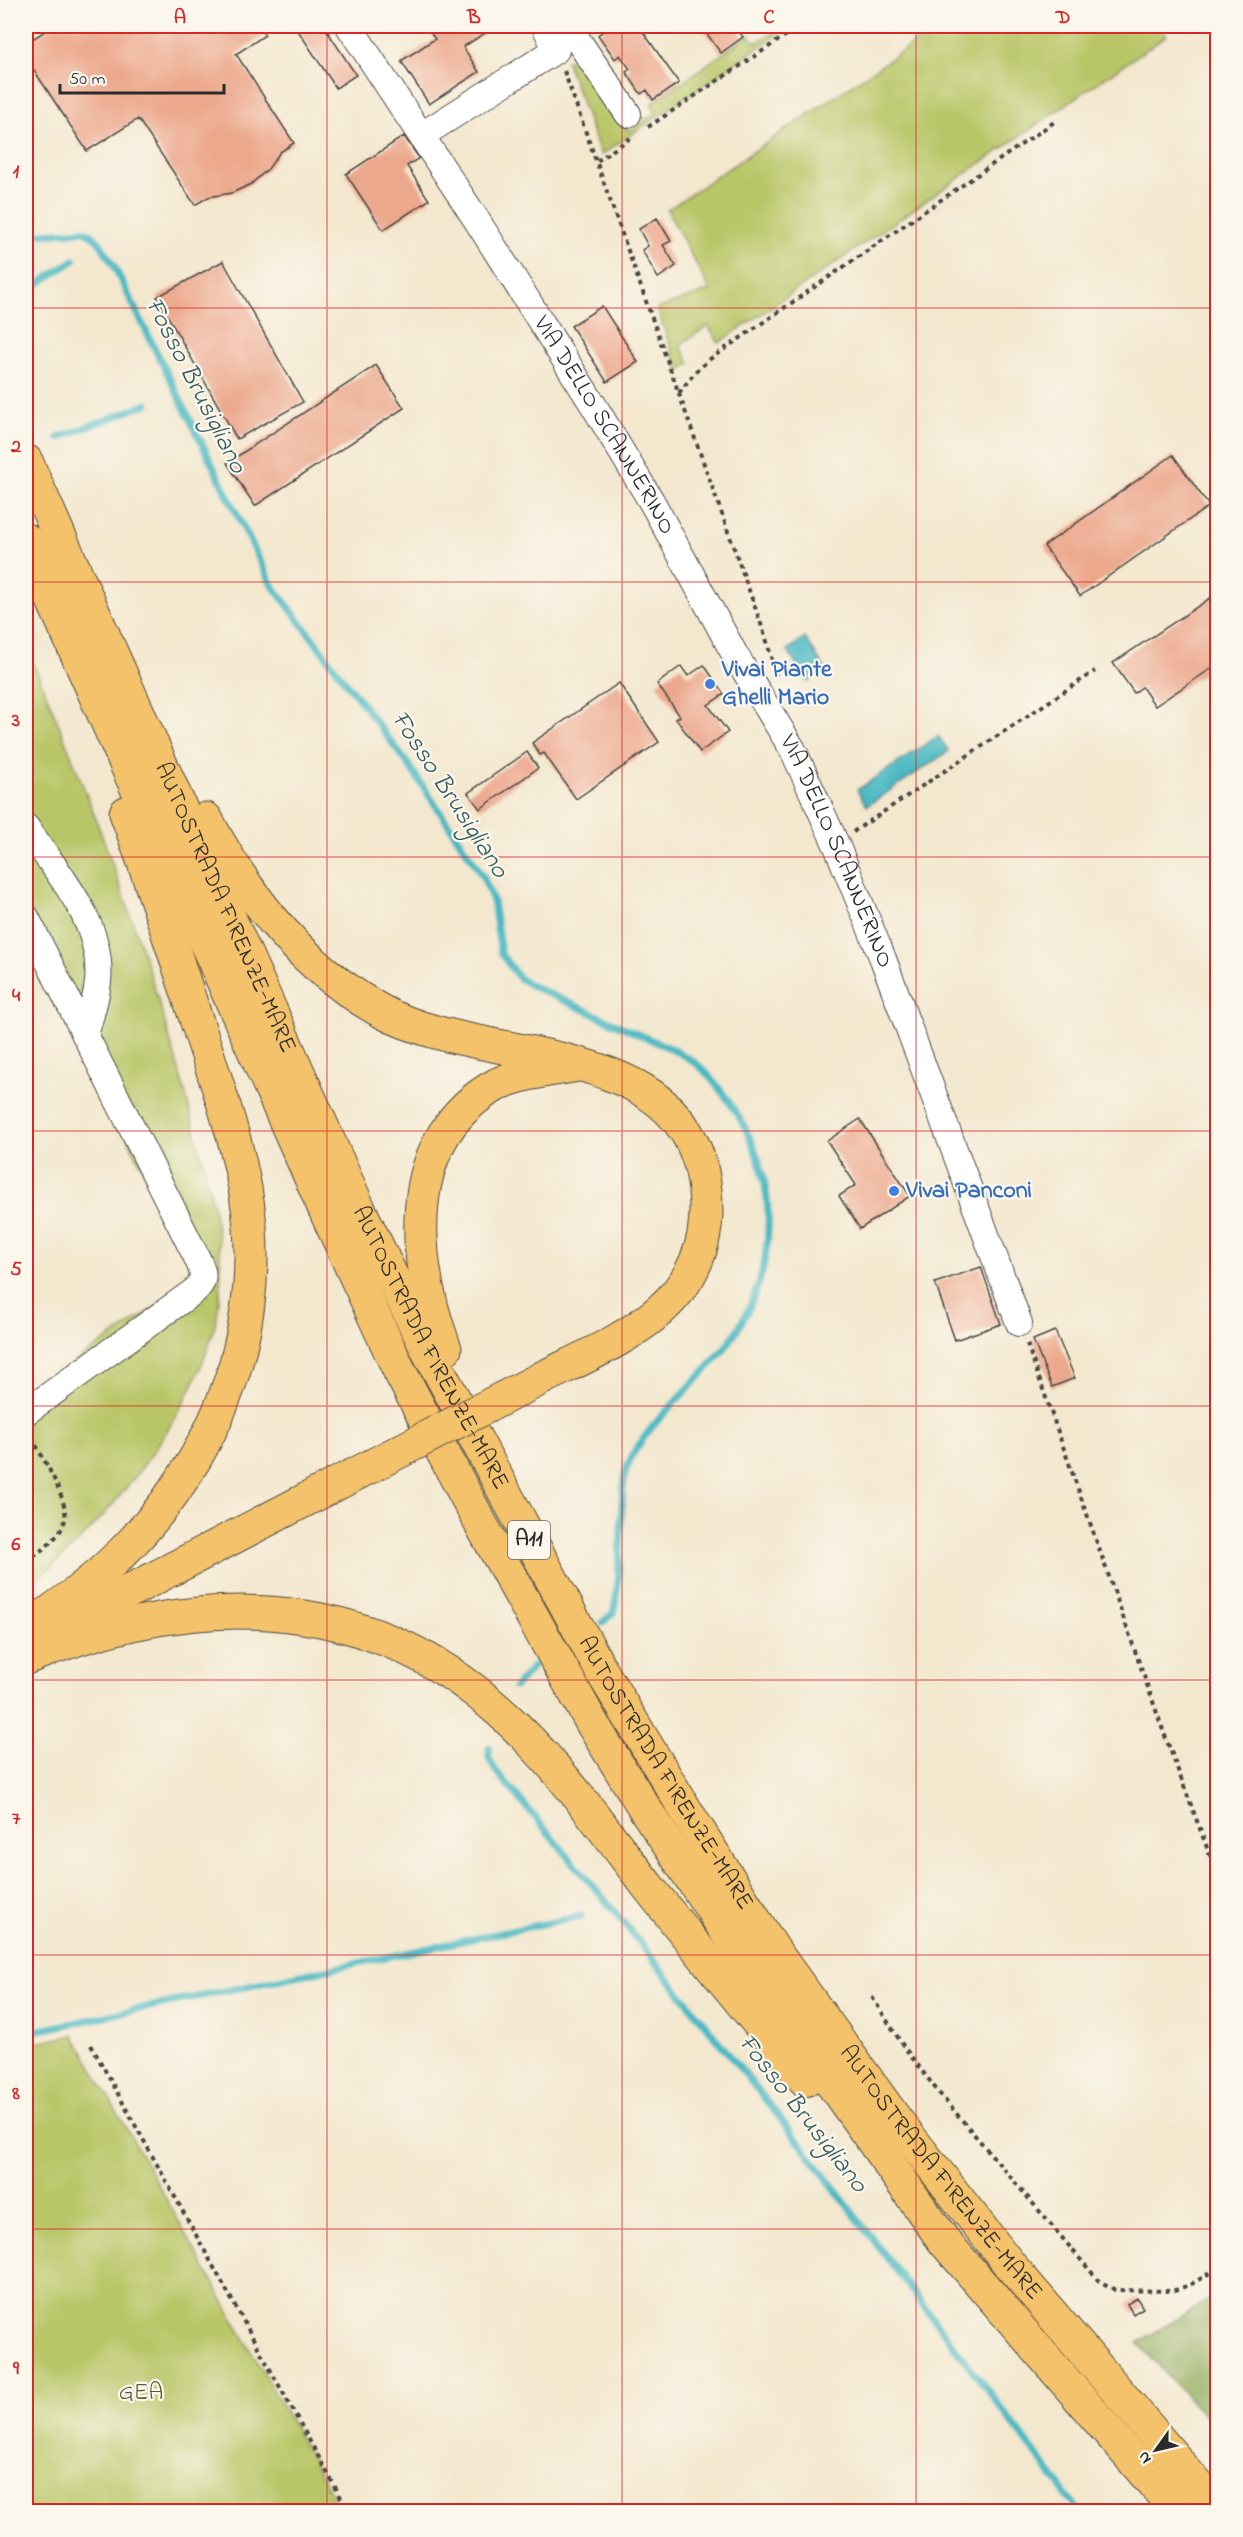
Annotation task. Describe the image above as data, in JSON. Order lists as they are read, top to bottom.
{
  "streets": {
    "highway": ["AUTOSTRADA FIRENZE-MARE", "A11"],
    "street": ["VIA DELLO SCANNERINO"]
  },
  "water": ["Fosso Brusigliano"],
  "parks": ["GEA"],
  "places": ["Vivai Piante Ghelli Mario", "Vivai Panconi"],
  "scale_bar": "50 m",
  "north": "bottom left",
  "grid": {
    "columns": [
      "A",
      "B",
      "C",
      "D"
    ],
    "rows": [
      "1",
      "2",
      "3",
      "4",
      "5",
      "6",
      "7",
      "8",
      "9"
    ]
  }
}
